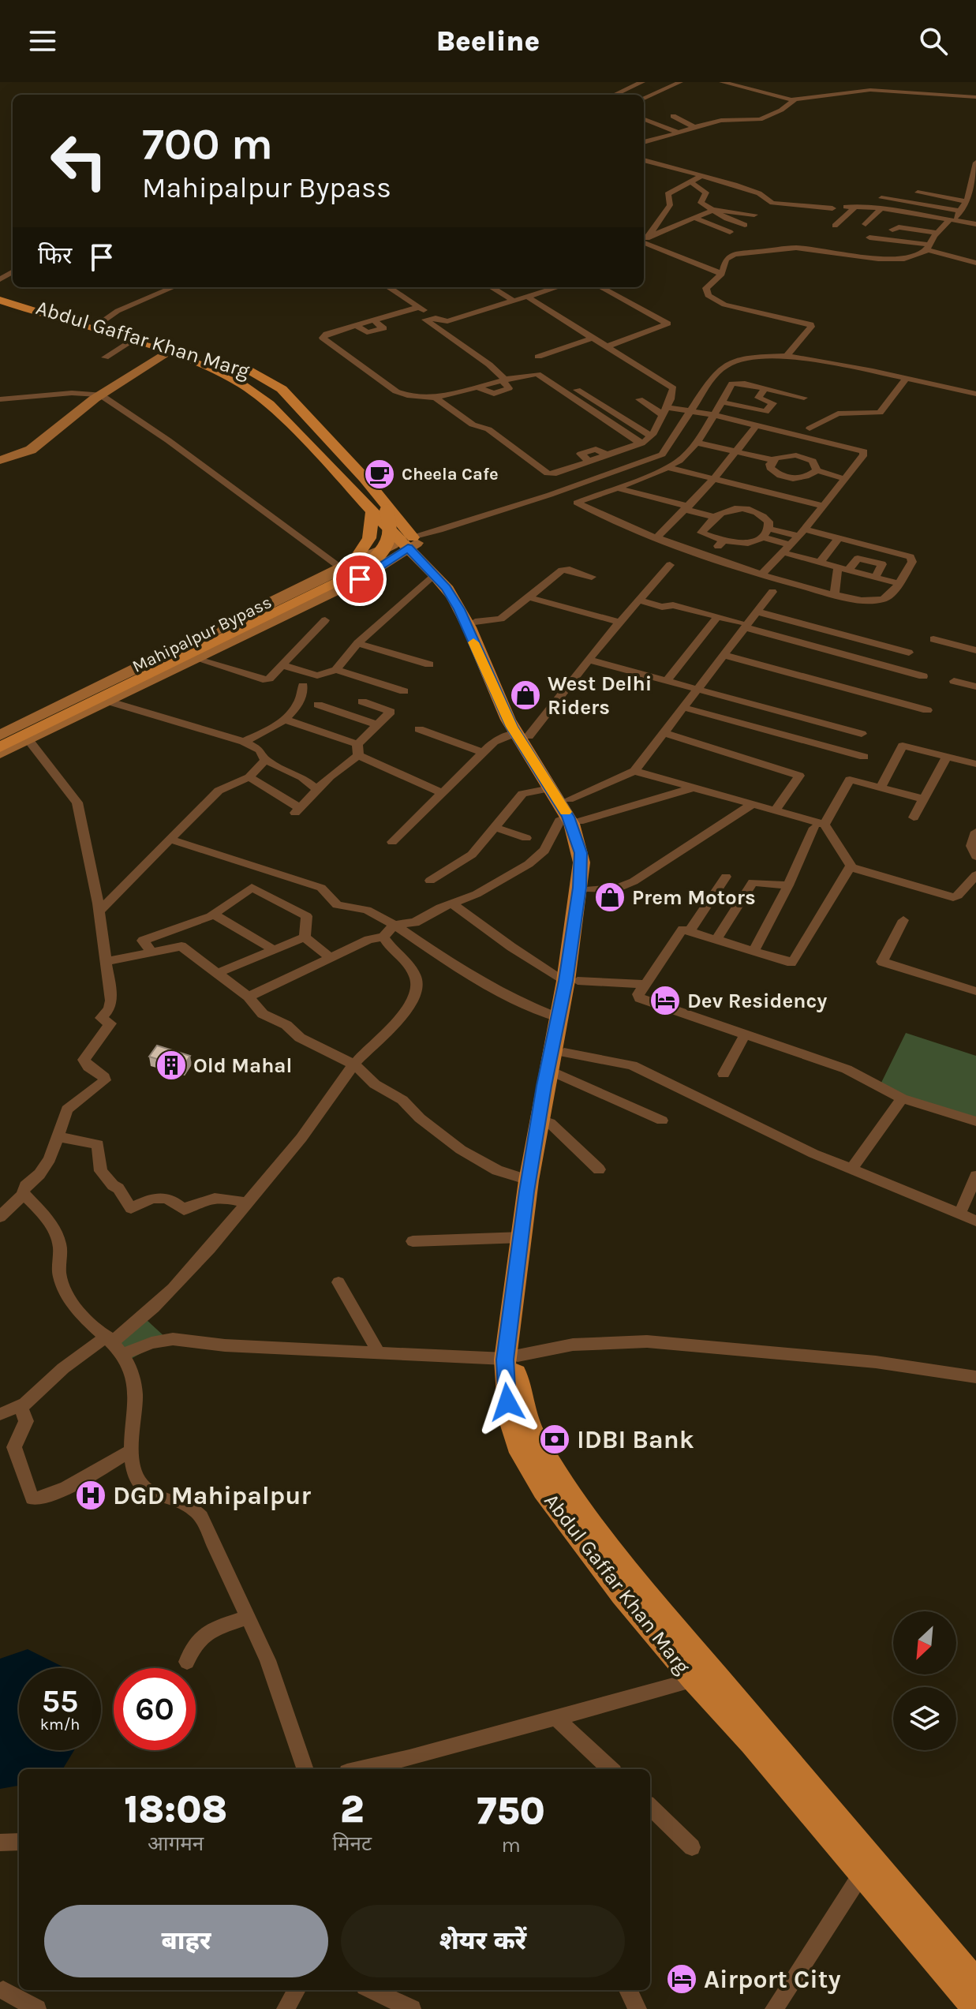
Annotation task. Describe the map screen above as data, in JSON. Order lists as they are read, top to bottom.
{
  "streets": {
    "main road": ["Abdul Gaffar Khan Marg"],
    "street": ["Mahipalpur Bypass"]
  },
  "crossings": [
    ["Abdul Gaffar Khan Marg", "Mahipalpur Bypass"]
  ],
  "places": {
    "cafe": ["Cheela Cafe"],
    "shop": ["West Delhi Riders", "Prem Motors"],
    "hotel": ["Dev Residency", "Airport City"],
    "building": ["Old Mahal"],
    "bank": ["IDBI Bank"],
    "hospital": ["DGD Mahipalpur"]
  },
  "north": "bottom left",
  "page": {
    "header": "Beeline",
    "turn": ["700 m", "Mahipalpur Bypass"],
    "then": "फिर",
    "speed": "55 km/h",
    "limit": "60",
    "eta": [
      "18:08",
      "आगमन",
      "2",
      "मिनट",
      "750",
      "m"
    ],
    "buttons": ["बाहर", "शेयर करें"]
  }
}
